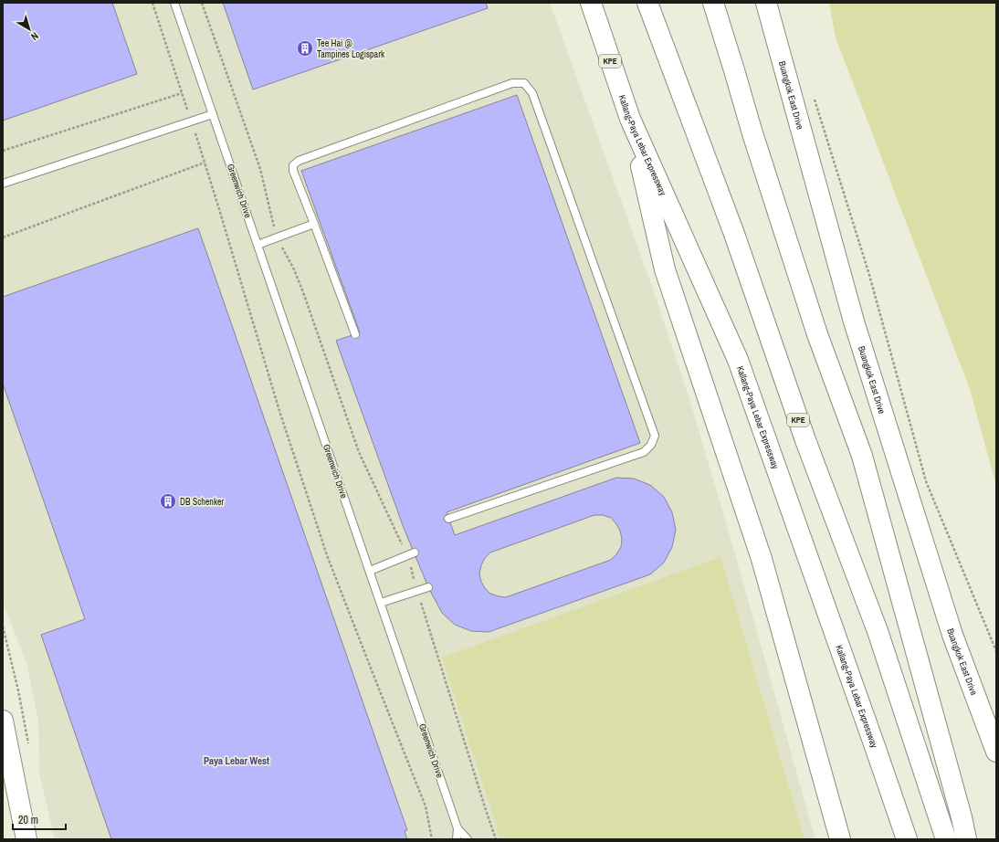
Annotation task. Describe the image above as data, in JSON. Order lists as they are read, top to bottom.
{
  "streets": {
    "main road": ["KPE", "Buangkok East Drive", "Kallang-Paya Lebar Expressway"],
    "lane": ["Greenwich Drive"]
  },
  "districts": ["Paya Lebar West"],
  "places": {
    "building": ["Tee Hai @ Tampines Logispark", "DB Schenker"]
  },
  "scale_bar": "20 m",
  "north": "bottom right"
}
